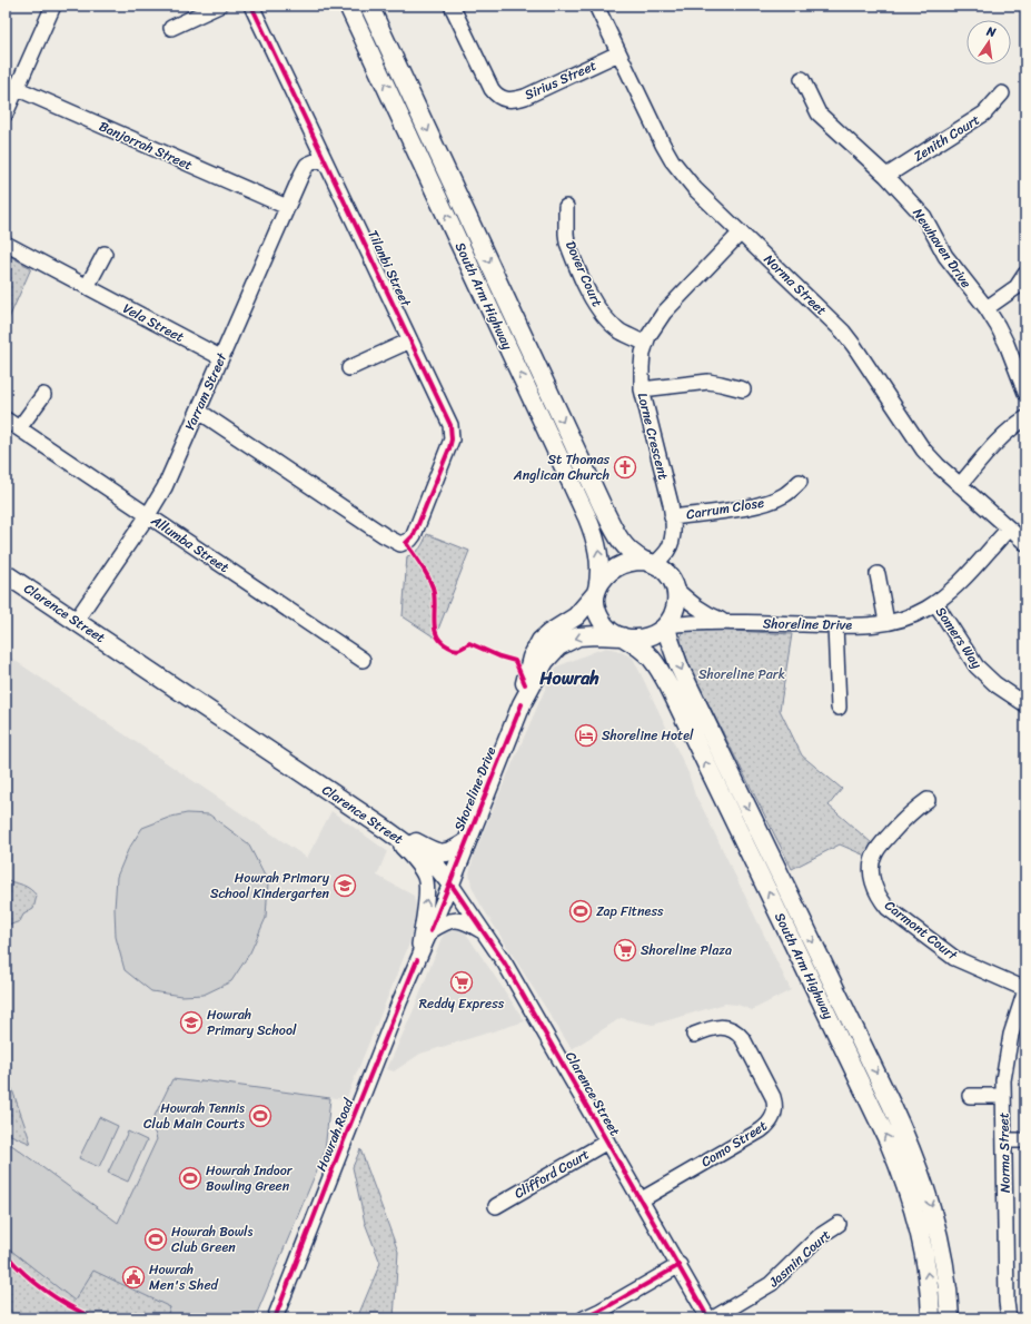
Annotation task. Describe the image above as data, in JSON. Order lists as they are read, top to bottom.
{
  "streets": {
    "main road": ["South Arm Highway", "Clarence Street", "Shoreline Drive"],
    "street": [
      "Sirius Street",
      "Zenith Court",
      "Banjorrah Street",
      "Newhaven Drive",
      "Tilanbi Street",
      "Dover Court",
      "Norma Street",
      "Vela Street",
      "Yarram Street",
      "Lorne Crescent",
      "Carrum Close",
      "Allumba Street",
      "Somers Way",
      "Carmont Court",
      "Howrah Road",
      "Como Street",
      "Clifford Court",
      "Jasmin Court"
    ]
  },
  "crossings": [
    ["Sirius Street", "Norma Street"],
    ["Zenith Court", "Newhaven Drive"],
    ["Banjorrah Street", "Yarram Street"],
    ["Tilanbi Street", "Yarram Street"],
    ["Dover Court", "Lorne Crescent"],
    ["Norma Street", "Lorne Crescent"],
    ["Norma Street", "Shoreline Drive"],
    ["Norma Street", "Carmont Court"],
    ["South Arm Highway", "Lorne Crescent"],
    ["South Arm Highway", "Shoreline Drive"],
    ["Vela Street", "Yarram Street"],
    ["Yarram Street", "Allumba Street"],
    ["Yarram Street", "Clarence Street"],
    ["Lorne Crescent", "Carrum Close"],
    ["Lorne Crescent", "Shoreline Drive"],
    ["Clarence Street", "Shoreline Drive"],
    ["Clarence Street", "Howrah Road"],
    ["Clarence Street", "Como Street"],
    ["Clarence Street", "Clifford Court"],
    ["Shoreline Drive", "Somers Way"],
    ["Shoreline Drive", "Howrah Road"]
  ],
  "districts": ["Howrah"],
  "parks": ["Shoreline Park"],
  "places": {
    "church": ["St Thomas Anglican Church"],
    "hotel": ["Shoreline Hotel"],
    "school or university": ["Howrah Primary School Kindergarten", "Howrah Primary School"],
    "sports": [
      "Zap Fitness",
      "Howrah Tennis Club Main Courts",
      "Howrah Indoor Bowling Green",
      "Howrah Bowls Club Green"
    ],
    "supermarket": ["Shoreline Plaza", "Reddy Express"],
    "public building": ["Howrah Men's Shed"]
  },
  "north": "top"
}
